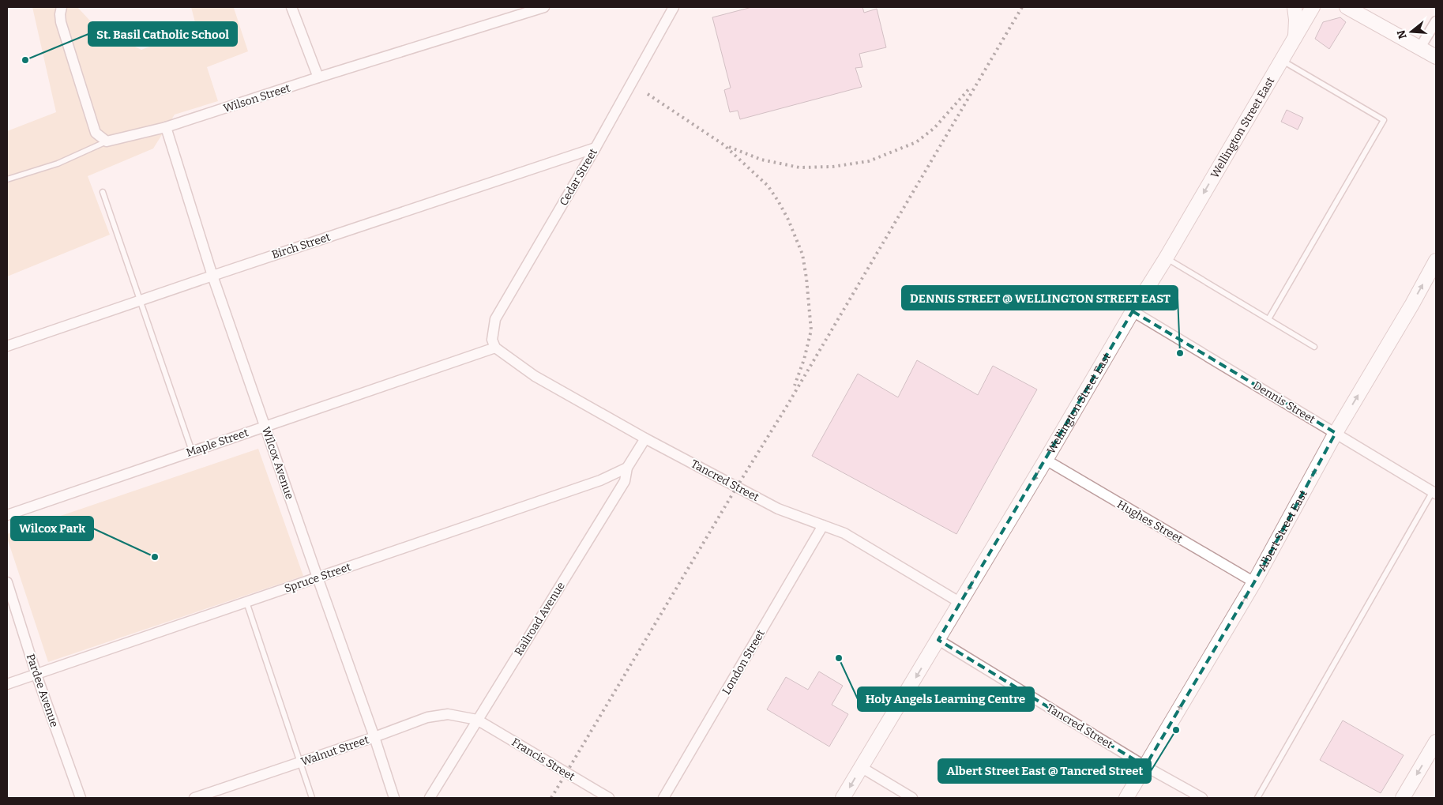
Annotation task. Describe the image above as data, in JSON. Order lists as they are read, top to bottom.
{
  "streets": {
    "main road": ["Wellington Street East", "Albert Street East"],
    "street": [
      "Wilson Street",
      "Cedar Street",
      "Birch Street",
      "Dennis Street",
      "Maple Street",
      "Wilcox Avenue",
      "Tancred Street",
      "Hughes Street",
      "Spruce Street",
      "Railroad Avenue",
      "London Street",
      "Pardee Avenue",
      "Walnut Street",
      "Francis Street"
    ]
  },
  "crossings": [
    ["Wilson Street", "Wilcox Avenue"],
    ["Wellington Street East", "Dennis Street"],
    ["Wellington Street East", "Tancred Street"],
    ["Wellington Street East", "Hughes Street"],
    ["Cedar Street", "Birch Street"],
    ["Cedar Street", "Maple Street"],
    ["Cedar Street", "Tancred Street"],
    ["Birch Street", "Wilcox Avenue"],
    ["Dennis Street", "Albert Street East"],
    ["Maple Street", "Wilcox Avenue"],
    ["Maple Street", "Tancred Street"],
    ["Wilcox Avenue", "Spruce Street"],
    ["Wilcox Avenue", "Walnut Street"],
    ["Tancred Street", "Albert Street East"],
    ["Tancred Street", "Railroad Avenue"],
    ["Tancred Street", "London Street"],
    ["Hughes Street", "Albert Street East"],
    ["Spruce Street", "Railroad Avenue"],
    ["Spruce Street", "Pardee Avenue"],
    ["Railroad Avenue", "Walnut Street"],
    ["Railroad Avenue", "Francis Street"],
    ["Walnut Street", "Francis Street"]
  ],
  "one_way": ["Wellington Street East", "Albert Street East"],
  "places": [
    "St. Basil Catholic School",
    "DENNIS STREET @ WELLINGTON STREET EAST",
    "Wilcox Park",
    "Holy Angels Learning Centre",
    "Albert Street East @ Tancred Street"
  ],
  "north": "left"
}
